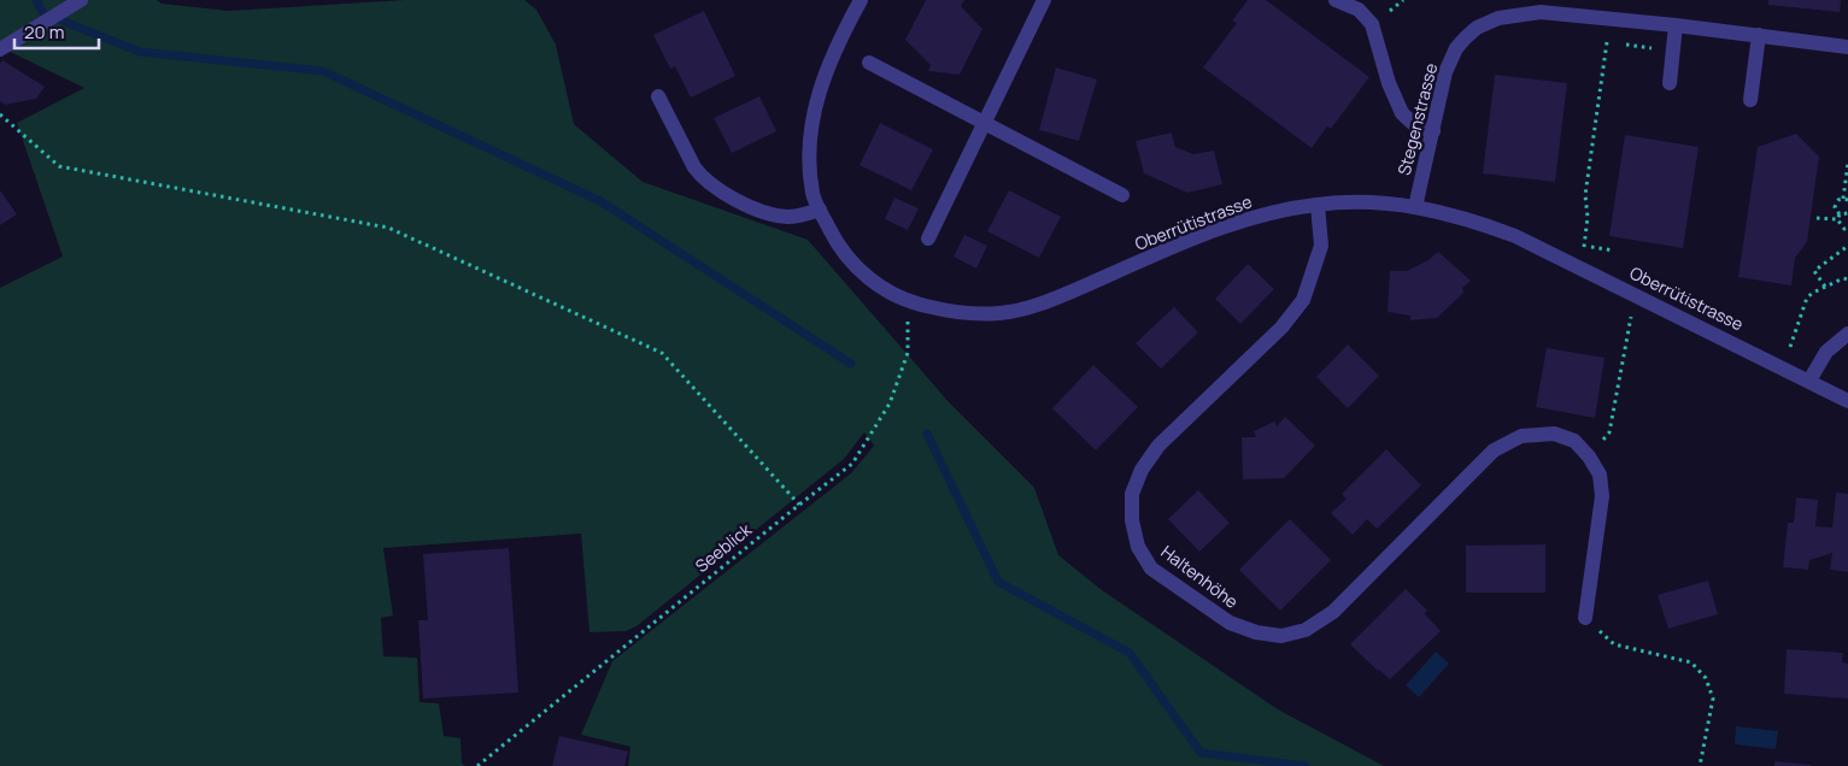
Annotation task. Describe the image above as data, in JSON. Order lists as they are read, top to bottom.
{
  "streets": {
    "street": ["Stegenstrasse", "Oberrütistrasse", "Haltenhöhe"],
    "path": ["Seeblick"]
  },
  "crossings": [
    ["Stegenstrasse", "Oberrütistrasse"],
    ["Oberrütistrasse", "Seeblick"],
    ["Oberrütistrasse", "Haltenhöhe"]
  ],
  "scale_bar": "20 m"
}
